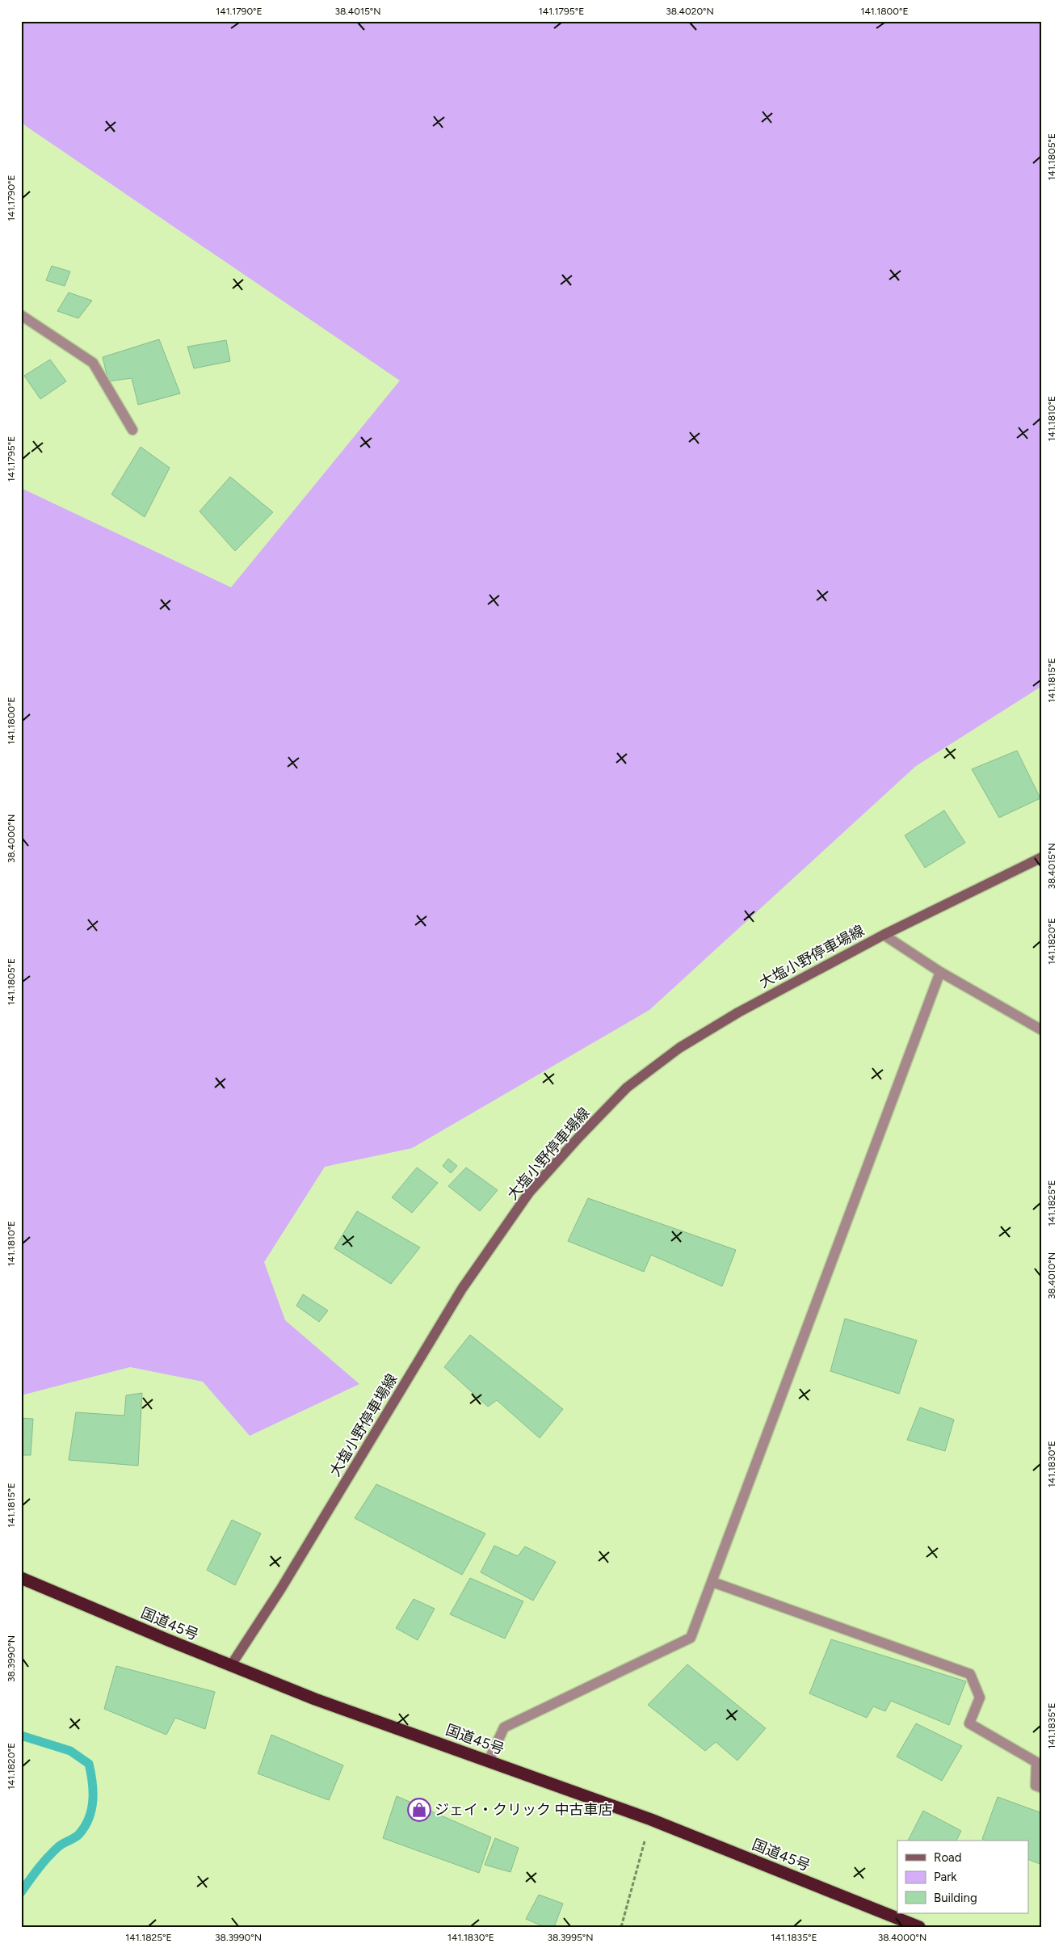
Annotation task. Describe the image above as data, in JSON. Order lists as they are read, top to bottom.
{
  "streets": {
    "highway": ["国道45号"],
    "main road": ["大塩小野停車場線"]
  },
  "crossings": [
    ["大塩小野停車場線", "国道45号"]
  ],
  "places": {
    "shop": ["ジェイ・クリック 中古車店"]
  },
  "legend": ["Road", "Park", "Building"],
  "coordinates": [
    "141.1790°E",
    "38.4015°N",
    "141.1795°E",
    "38.4020°N",
    "141.1800°E",
    "141.1805°E",
    "141.1810°E",
    "141.1815°E",
    "38.4000°N",
    "141.1820°E",
    "141.1825°E",
    "38.4010°N",
    "141.1830°E",
    "38.3990°N",
    "141.1835°E",
    "38.3995°N"
  ]
}
